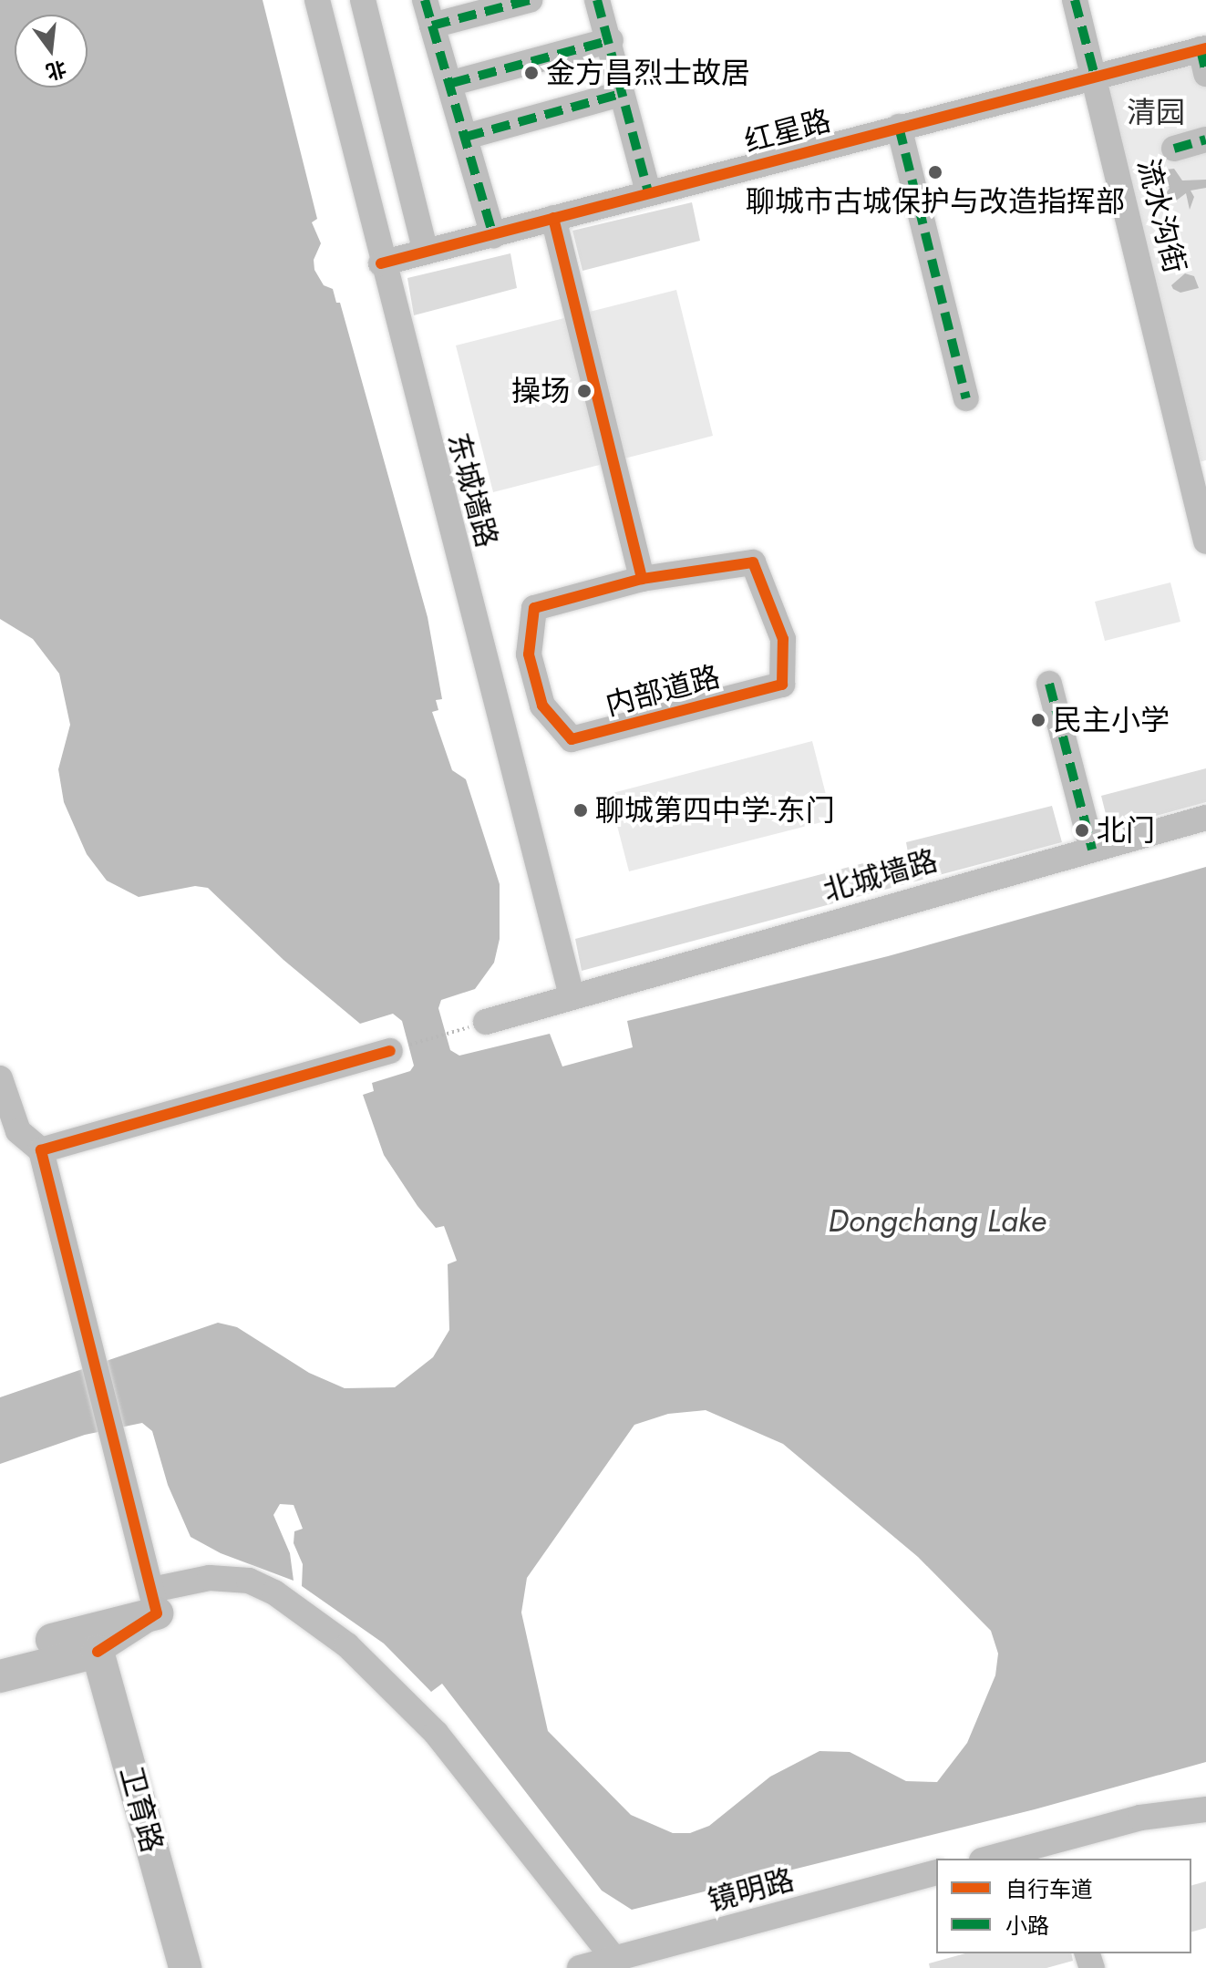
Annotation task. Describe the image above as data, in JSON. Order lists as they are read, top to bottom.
{
  "streets": {
    "main road": ["卫育路"],
    "street": [
      "红星路",
      "流水沟街",
      "东城墙路",
      "内部道路",
      "北城墙路",
      "镜明路"
    ]
  },
  "crossings": [
    ["红星路", "流水沟街"],
    ["红星路", "东城墙路"],
    ["东城墙路", "北城墙路"]
  ],
  "water": ["Dongchang Lake"],
  "parks": ["清园"],
  "places": [
    "金方昌烈士故居",
    "聊城市古城保护与改造指挥部",
    "操场",
    "民主小学",
    "聊城第四中学-东门",
    "北门"
  ],
  "legend": ["自行车道", "小路"],
  "north": "bottom"
}
